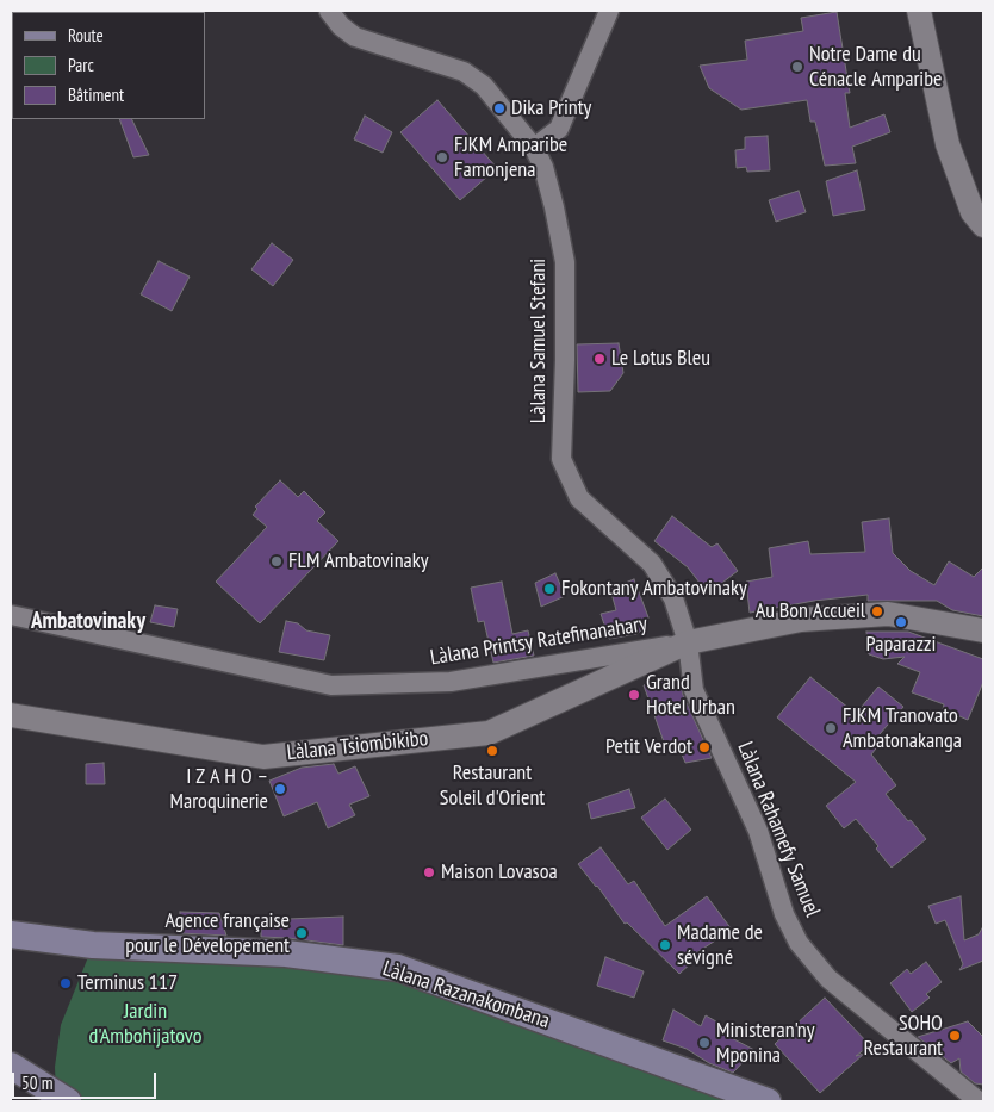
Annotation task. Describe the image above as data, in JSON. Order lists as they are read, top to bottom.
{
  "streets": {
    "main road": ["Làlana Razanakombana"],
    "street": [
      "Làlana Samuel Stefani",
      "Làlana Printsy Ratefinanahary",
      "Làlana Tsiombikibo",
      "Làlana Rahamefy Samuel"
    ]
  },
  "crossings": [
    ["Làlana Samuel Stefani", "Làlana Printsy Ratefinanahary"],
    ["Làlana Samuel Stefani", "Làlana Tsiombikibo"],
    ["Làlana Samuel Stefani", "Làlana Rahamefy Samuel"],
    ["Làlana Printsy Ratefinanahary", "Làlana Tsiombikibo"],
    ["Làlana Printsy Ratefinanahary", "Làlana Rahamefy Samuel"],
    ["Làlana Tsiombikibo", "Làlana Rahamefy Samuel"]
  ],
  "districts": ["Ambatovinaky"],
  "parks": ["Jardin d'Ambohijatovo"],
  "places": [
    "Notre Dame du Cénacle Amparibe",
    "Dika Printy",
    "FJKM Amparibe Famonjena",
    "Le Lotus Bleu",
    "FLM Ambatovinaky",
    "Fokontany Ambatovinaky",
    "Au Bon Accueil",
    "Paparazzi",
    "Grand Hotel Urban",
    "FJKM Tranovato Ambatonakanga",
    "Petit Verdot",
    "Restaurant Soleil d'Orient",
    "I Z A H O – Maroquinerie",
    "Maison Lovasoa",
    "Agence française pour le Dévelopement",
    "Madame de sévigné",
    "Terminus 117",
    "SOHO Restaurant",
    "Ministeran'ny Mponina"
  ],
  "legend": ["Route", "Parc", "Bâtiment"],
  "scale_bar": "50 m"
}
